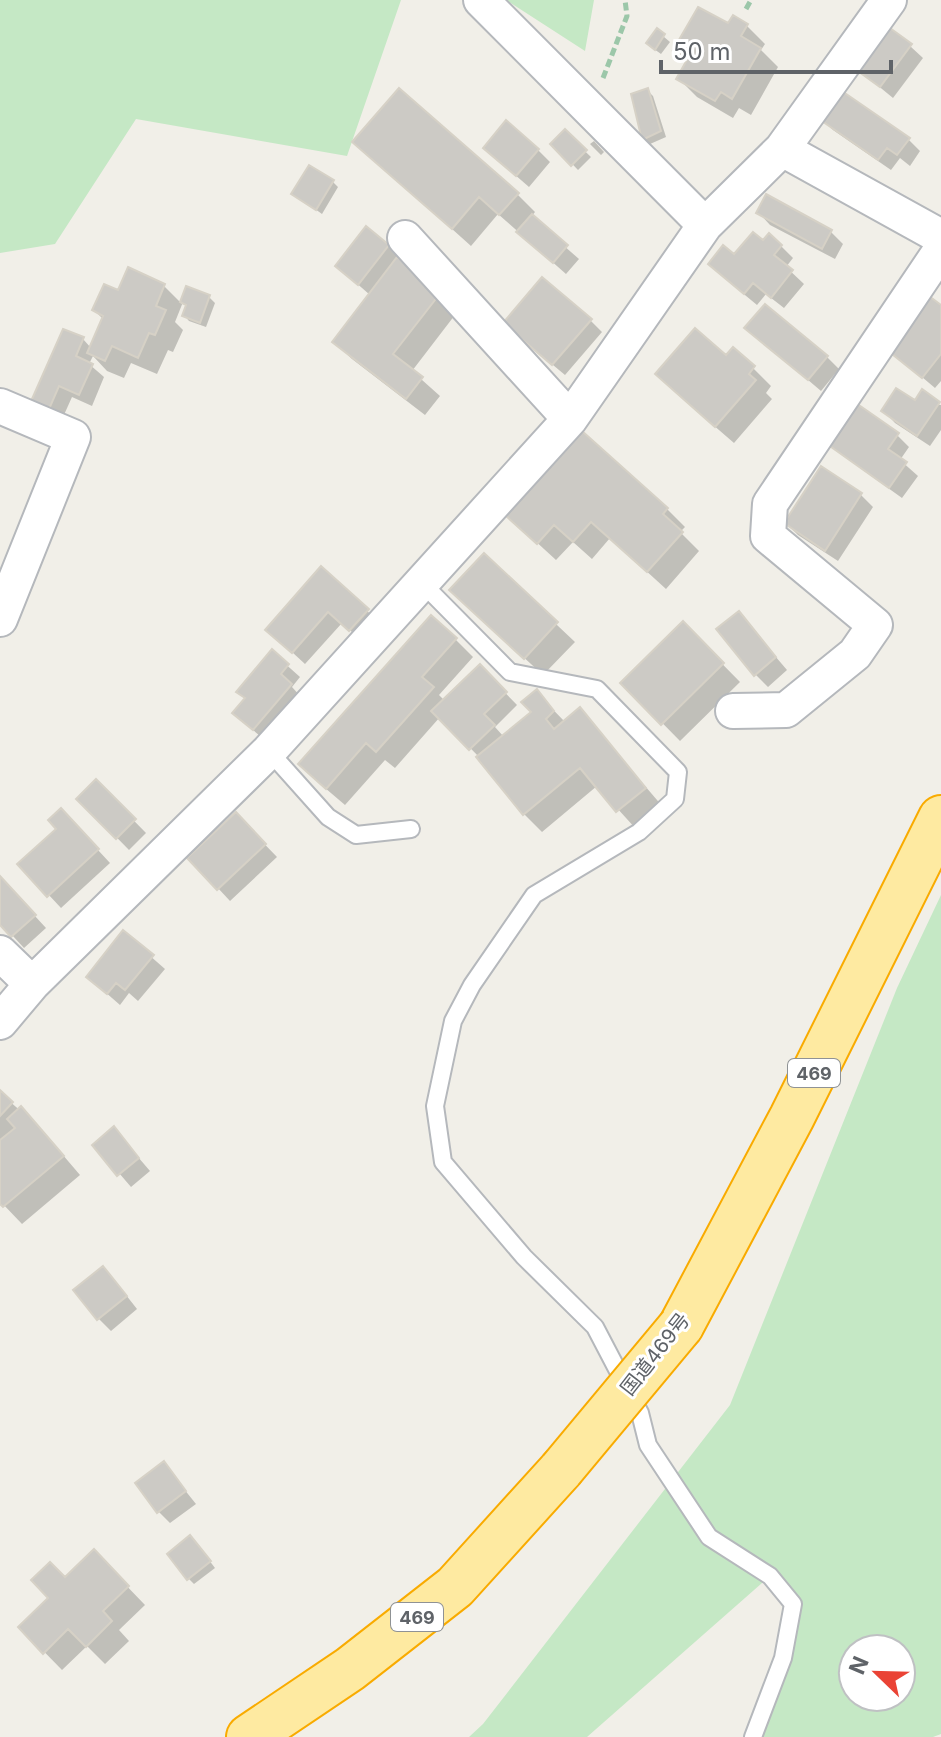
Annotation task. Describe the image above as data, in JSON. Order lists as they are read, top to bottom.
{
  "streets": {
    "highway": ["469", "国道469号"]
  },
  "scale_bar": "50 m",
  "north": "top left"
}
